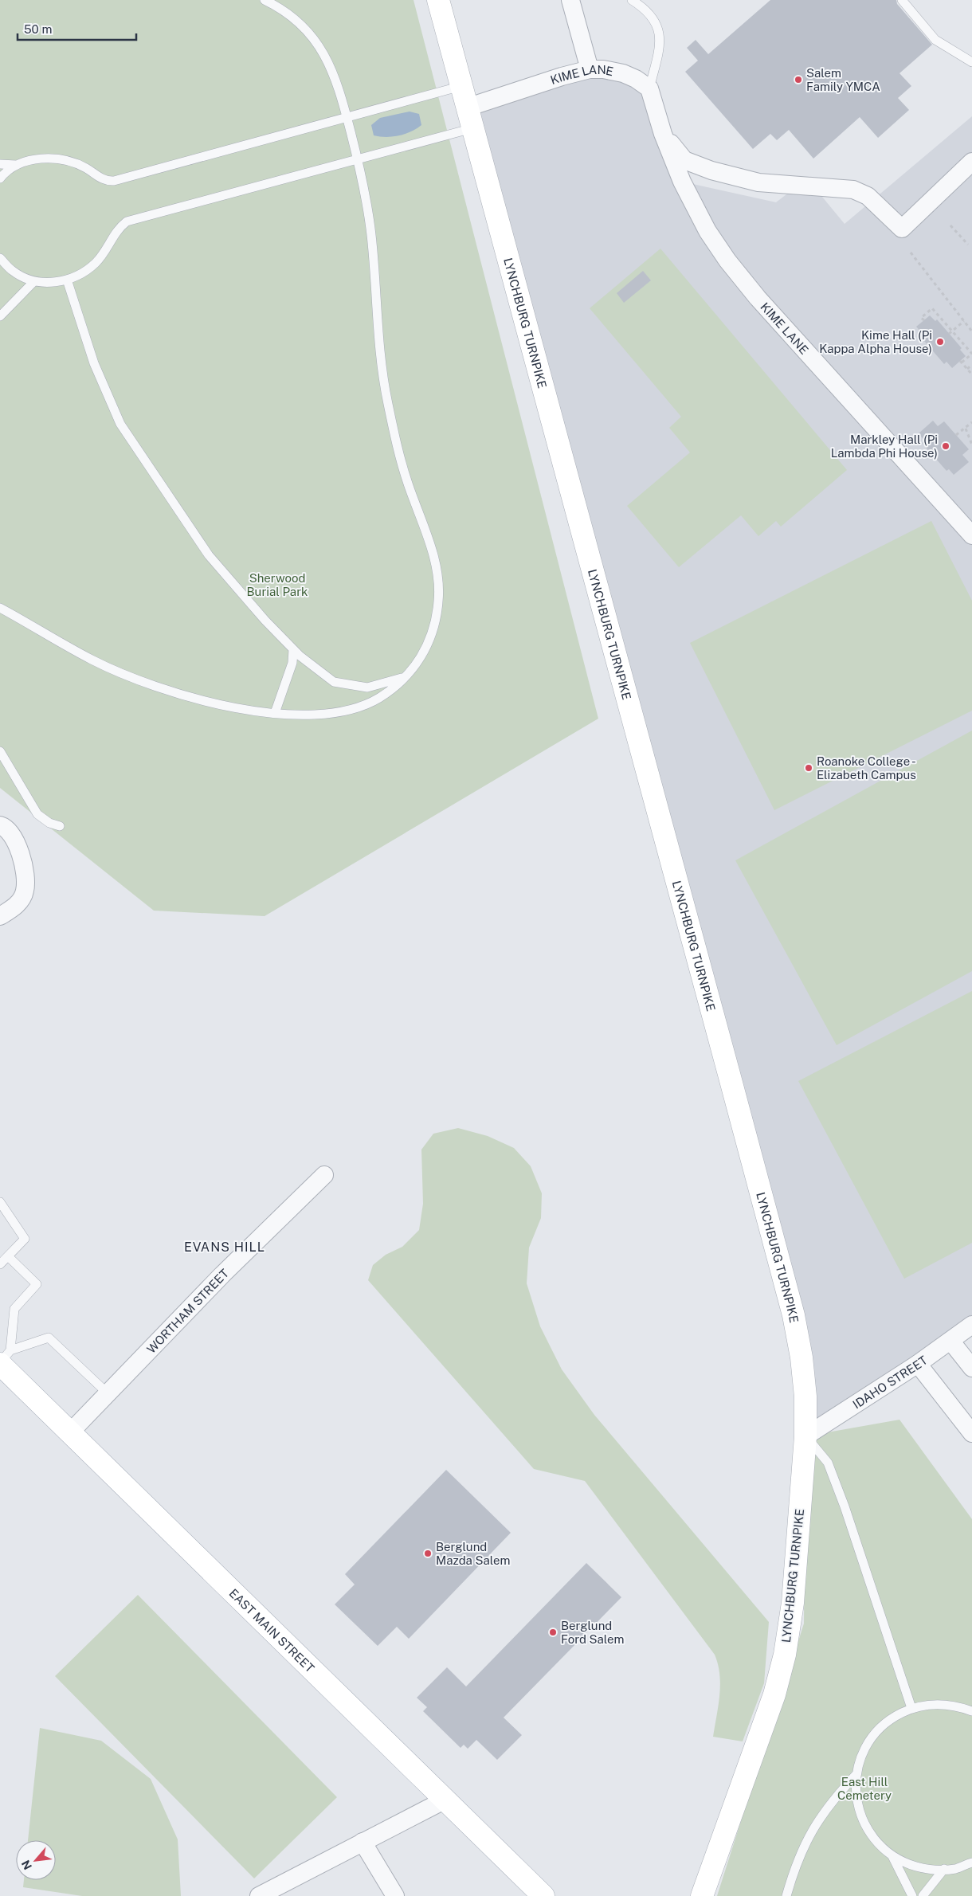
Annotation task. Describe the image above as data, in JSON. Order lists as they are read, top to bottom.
{
  "streets": {
    "street": [
      "KIME LANE",
      "LYNCHBURG TURNPIKE",
      "WORTHAM STREET",
      "IDAHO STREET",
      "EAST MAIN STREET"
    ]
  },
  "crossings": [
    ["KIME LANE", "LYNCHBURG TURNPIKE"],
    ["LYNCHBURG TURNPIKE", "IDAHO STREET"],
    ["WORTHAM STREET", "EAST MAIN STREET"]
  ],
  "districts": ["EVANS HILL"],
  "parks": ["Sherwood Burial Park", "East Hill Cemetery"],
  "places": [
    "Salem Family YMCA",
    "Kime Hall (Pi Kappa Alpha House)",
    "Markley Hall (Pi Lambda Phi House)",
    "Roanoke College - Elizabeth Campus",
    "Berglund Mazda Salem",
    "Berglund Ford Salem"
  ],
  "scale_bar": "50 m",
  "north": "bottom left"
}
